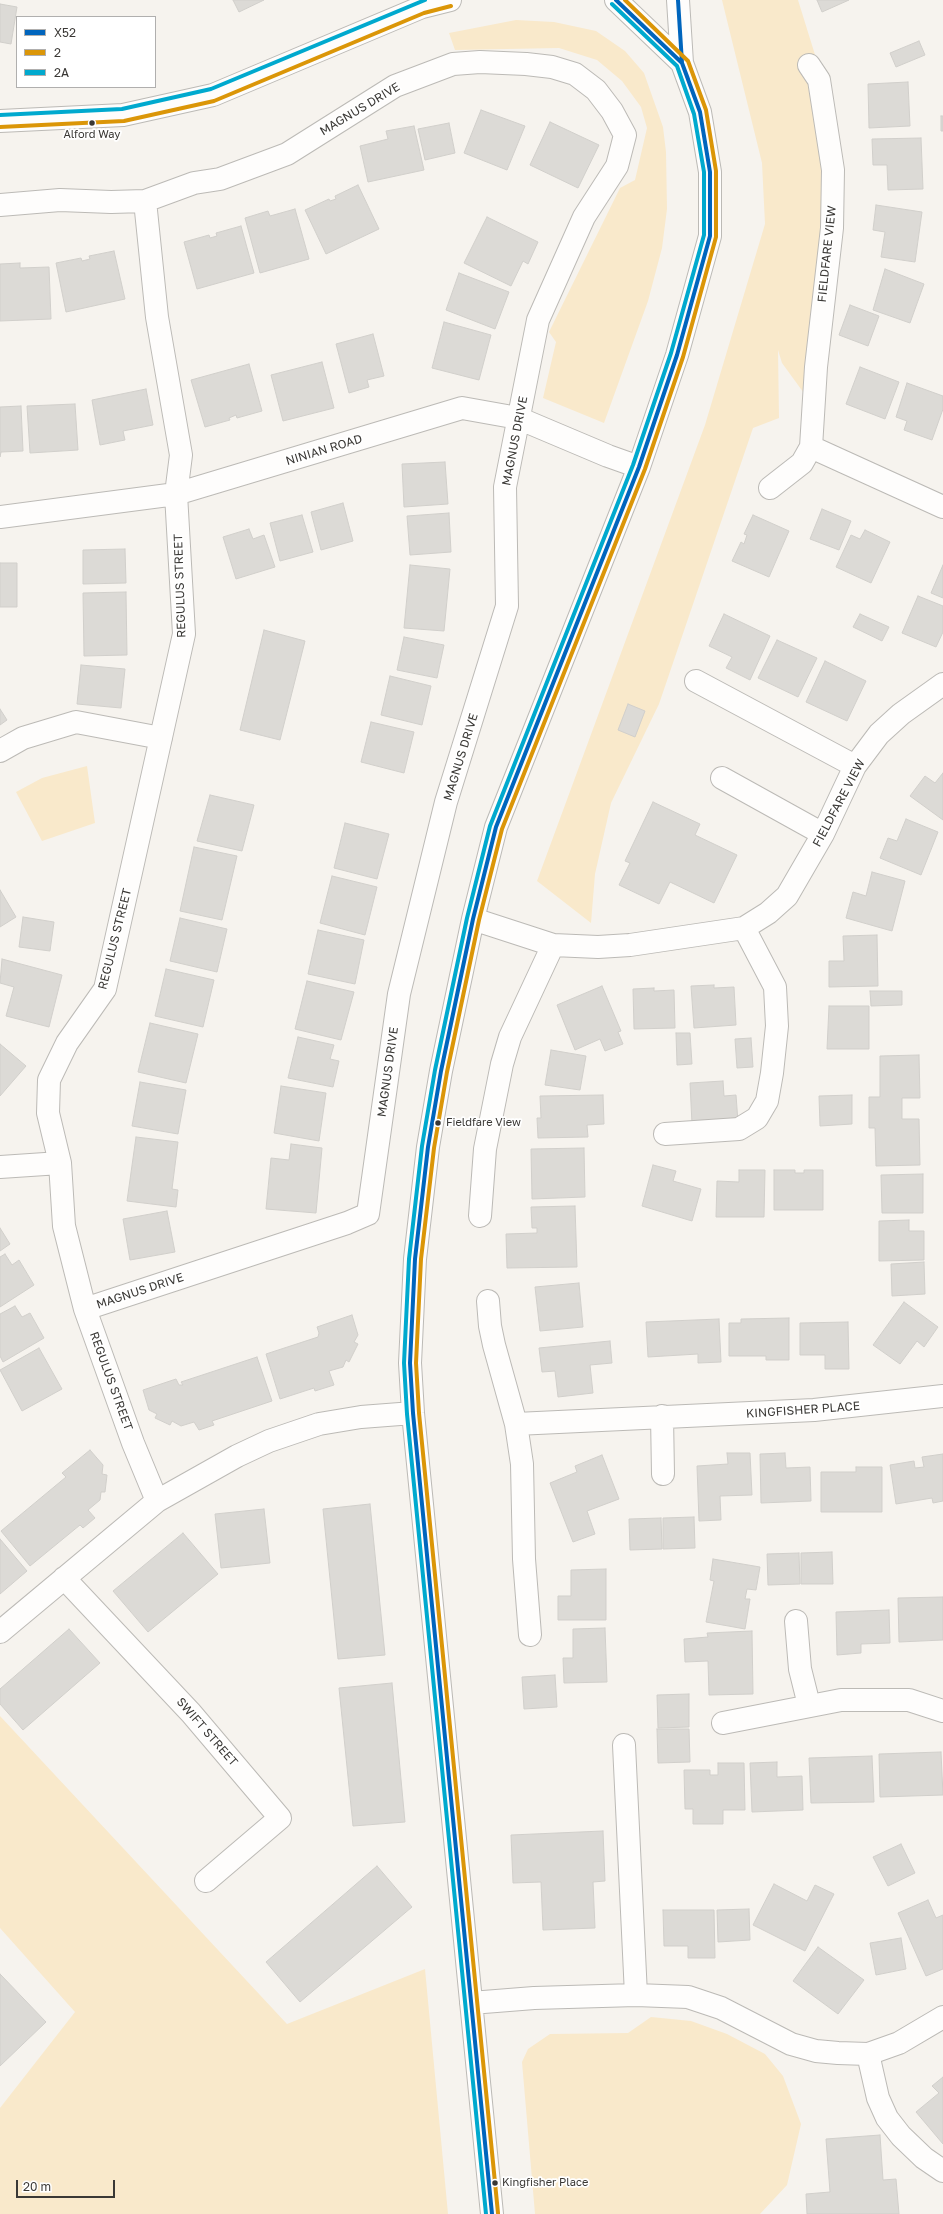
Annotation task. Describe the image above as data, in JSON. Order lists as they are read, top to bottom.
{
  "streets": {
    "street": [
      "MAGNUS DRIVE",
      "FIELDFARE VIEW",
      "NINIAN ROAD",
      "REGULUS STREET",
      "KINGFISHER PLACE",
      "SWIFT STREET"
    ]
  },
  "crossings": [
    ["MAGNUS DRIVE", "NINIAN ROAD"],
    ["MAGNUS DRIVE", "REGULUS STREET"],
    ["NINIAN ROAD", "REGULUS STREET"]
  ],
  "places": ["Alford Way", "Fieldfare View", "Kingfisher Place"],
  "lines": ["transit line X52", "transit line 2", "transit line 2A"],
  "legend": ["X52", "2", "2A"],
  "scale_bar": "20 m"
}
